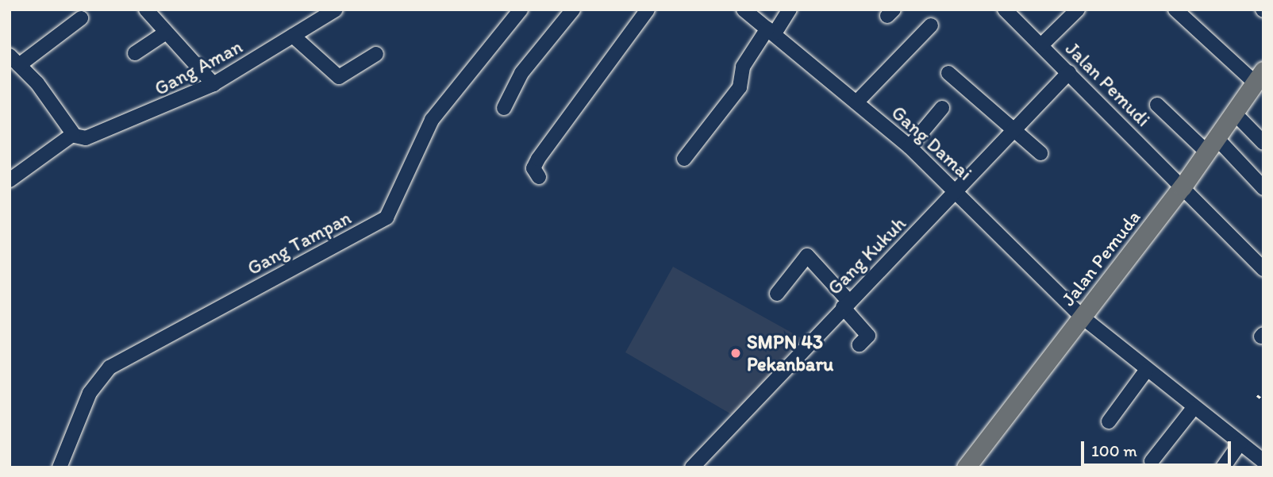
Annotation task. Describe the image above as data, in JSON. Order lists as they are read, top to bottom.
{
  "streets": {
    "main road": ["Jalan Pemuda"],
    "street": [
      "Gang Aman",
      "Jalan Pemudi",
      "Gang Damai",
      "Gang Tampan",
      "Gang Kukuh"
    ]
  },
  "crossings": [
    ["Jalan Pemudi", "Gang Kukuh"],
    ["Jalan Pemudi", "Jalan Pemuda"],
    ["Gang Damai", "Gang Kukuh"],
    ["Gang Damai", "Jalan Pemuda"]
  ],
  "places": ["SMPN 43 Pekanbaru"],
  "scale_bar": "100 m"
}
